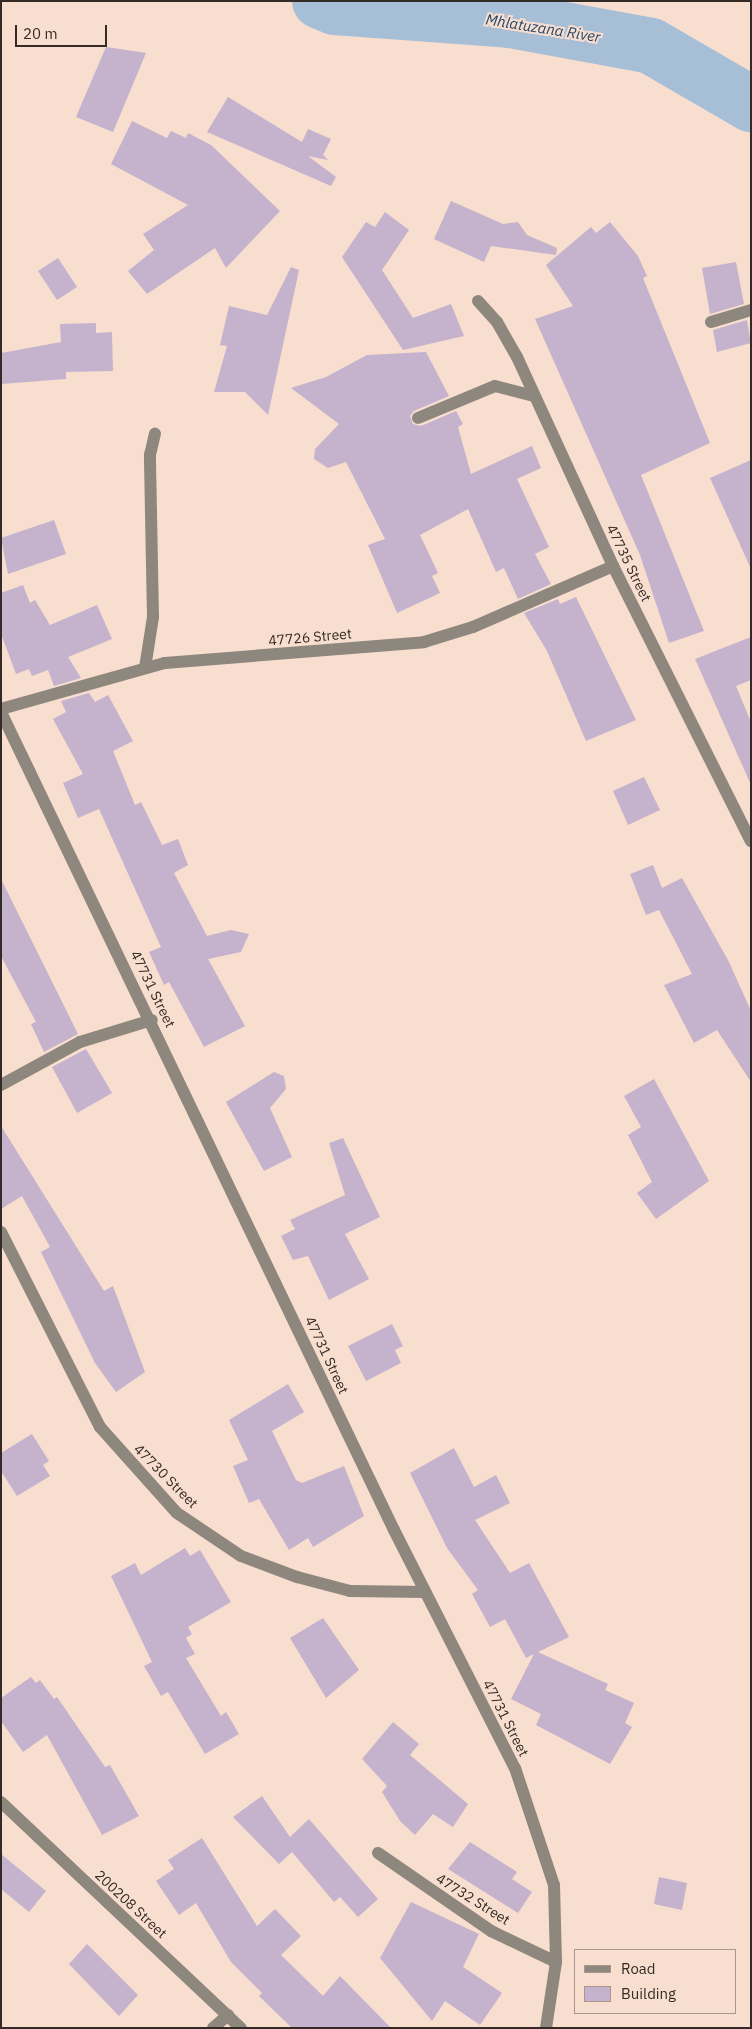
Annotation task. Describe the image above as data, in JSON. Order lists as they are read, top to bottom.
{
  "streets": {
    "street": [
      "47735 Street",
      "47726 Street",
      "47731 Street",
      "47730 Street",
      "47732 Street",
      "200208 Street"
    ]
  },
  "crossings": [
    ["47735 Street", "47726 Street"],
    ["47726 Street", "47731 Street"],
    ["47731 Street", "47730 Street"],
    ["47731 Street", "47732 Street"]
  ],
  "water": ["Mhlatuzana River"],
  "legend": ["Road", "Building"],
  "scale_bar": "20 m"
}
